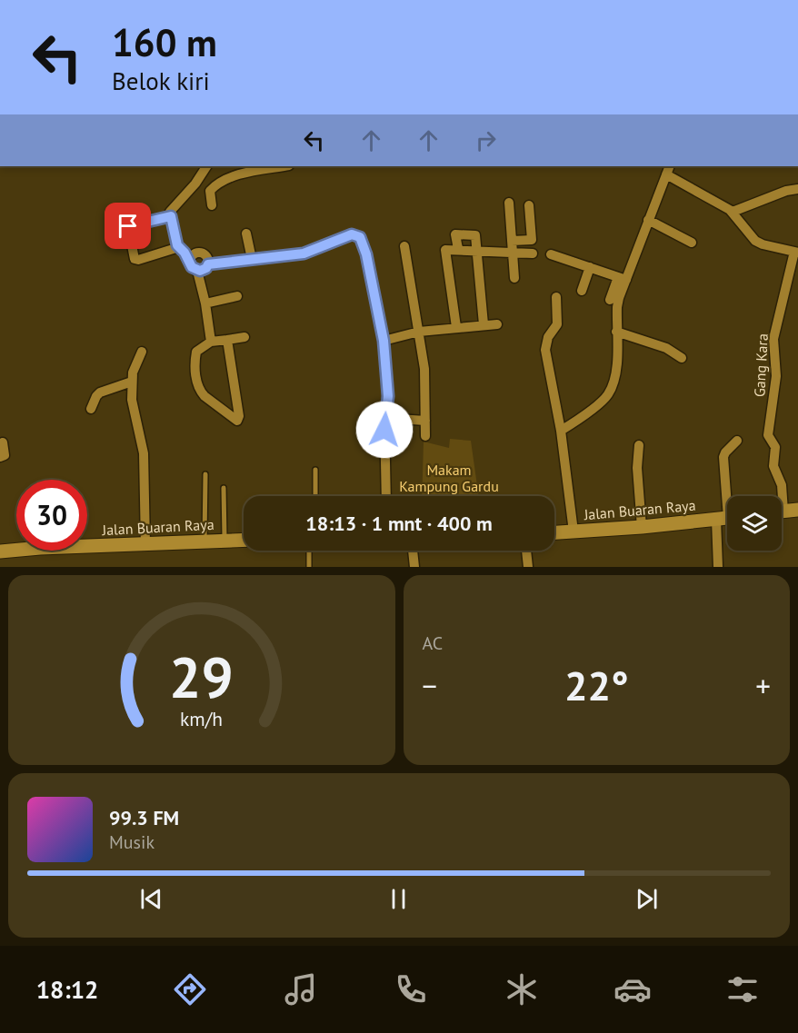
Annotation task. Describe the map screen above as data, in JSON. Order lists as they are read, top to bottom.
{
  "streets": {
    "main road": ["Jalan Buaran Raya"],
    "street": ["Gang Kara"]
  },
  "parks": ["Makam Kampung Gardu"],
  "page": {
    "turn": ["160 m", "Belok kiri"],
    "limit": "30",
    "trip": "18:13 · 1 mnt · 400 m",
    "tile": "AC",
    "heat": ["−", "22°", "+"],
    "song": ["99.3 FM", "Musik"],
    "tabs": "18:12",
    "gauge": ["29", "km/h"]
  }
}
